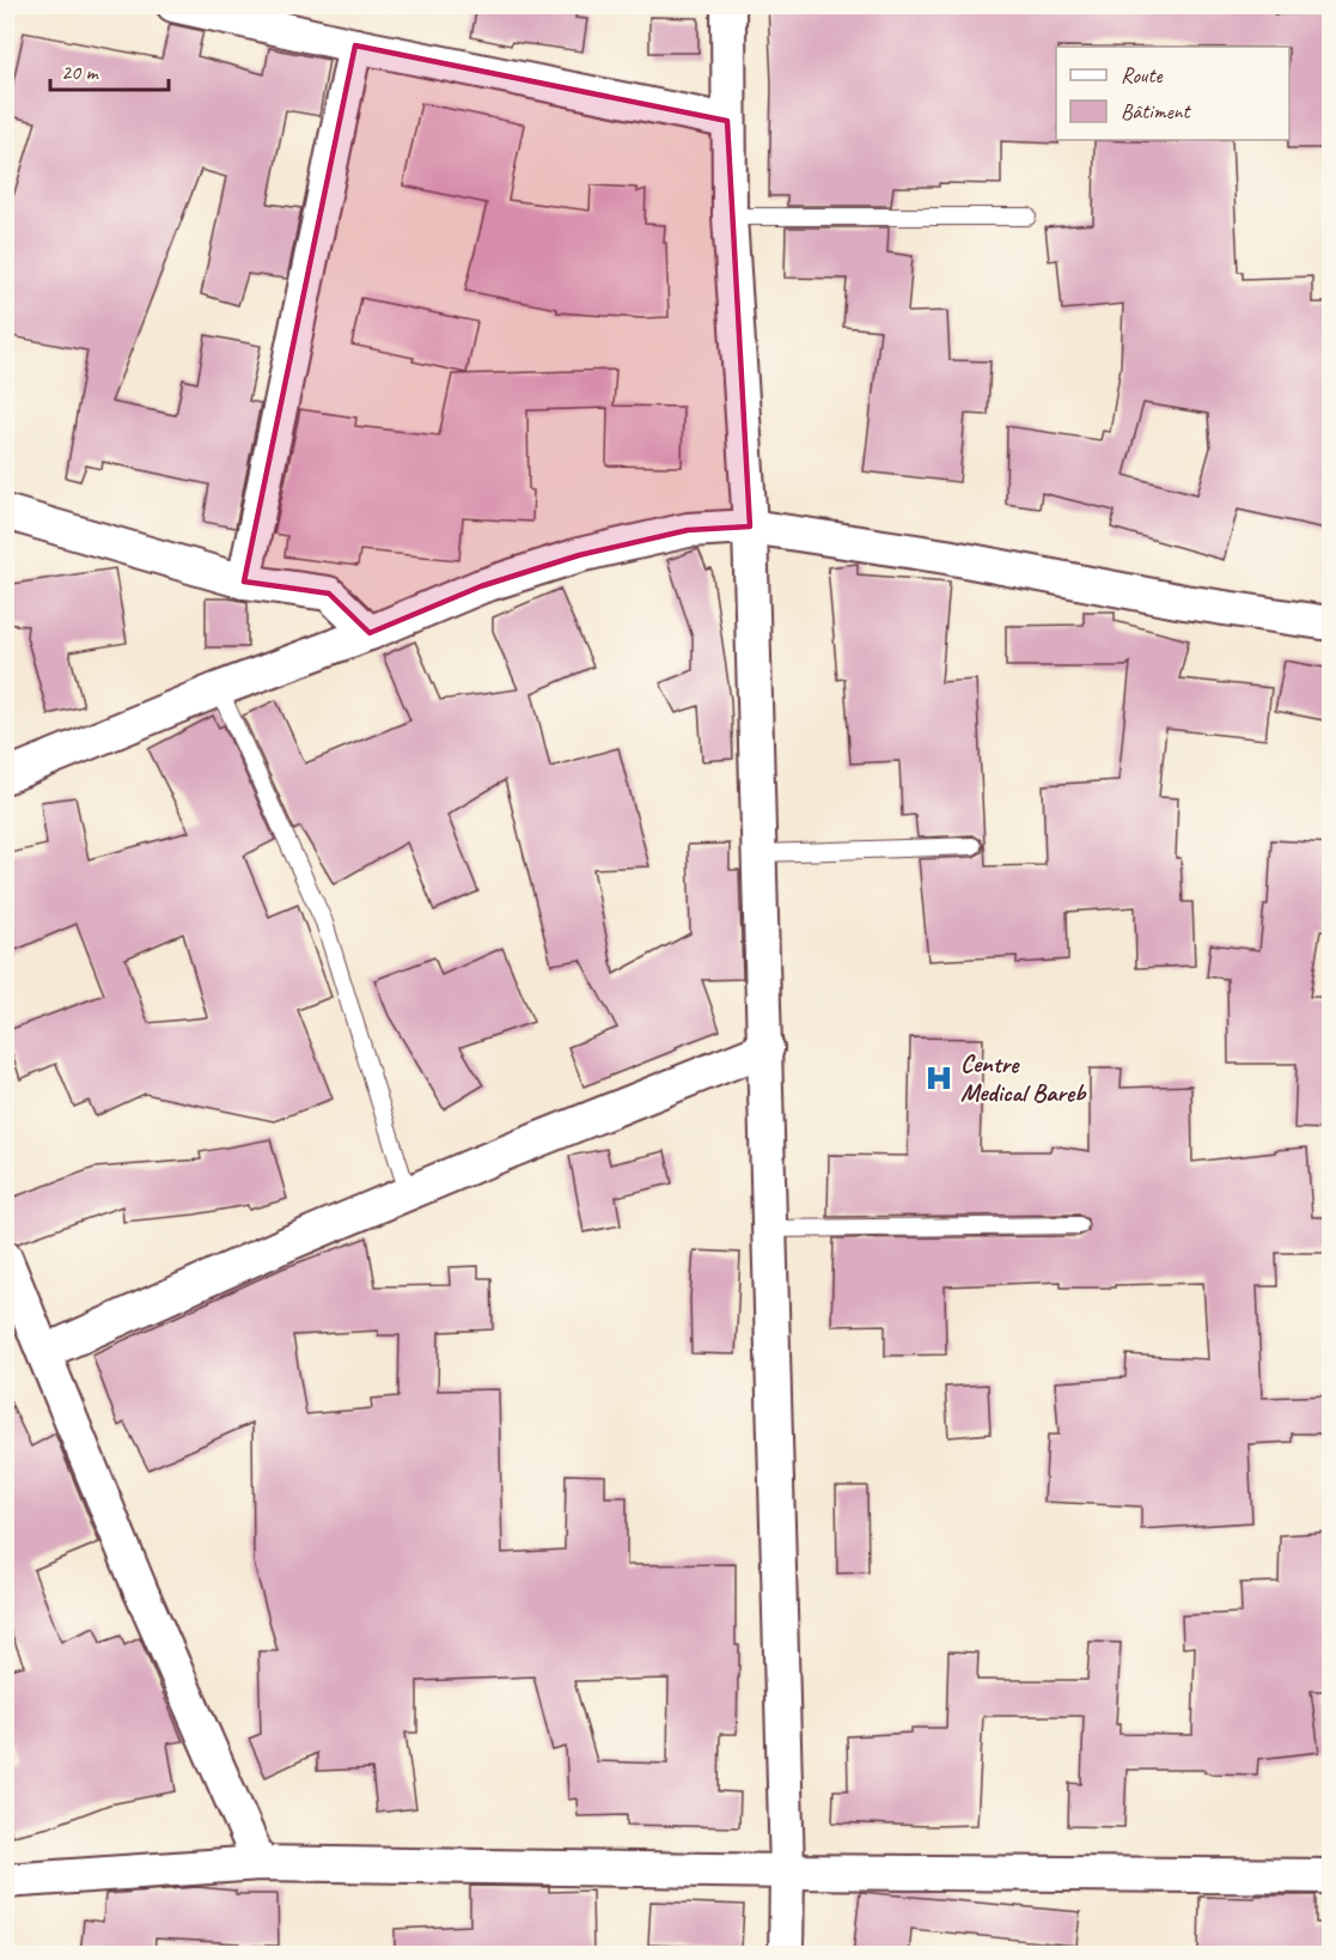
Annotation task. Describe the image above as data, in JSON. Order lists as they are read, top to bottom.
{
  "places": {
    "hospital": ["Centre Medical Bareb"]
  },
  "legend": ["Route", "Bâtiment"],
  "scale_bar": "20 m"
}
